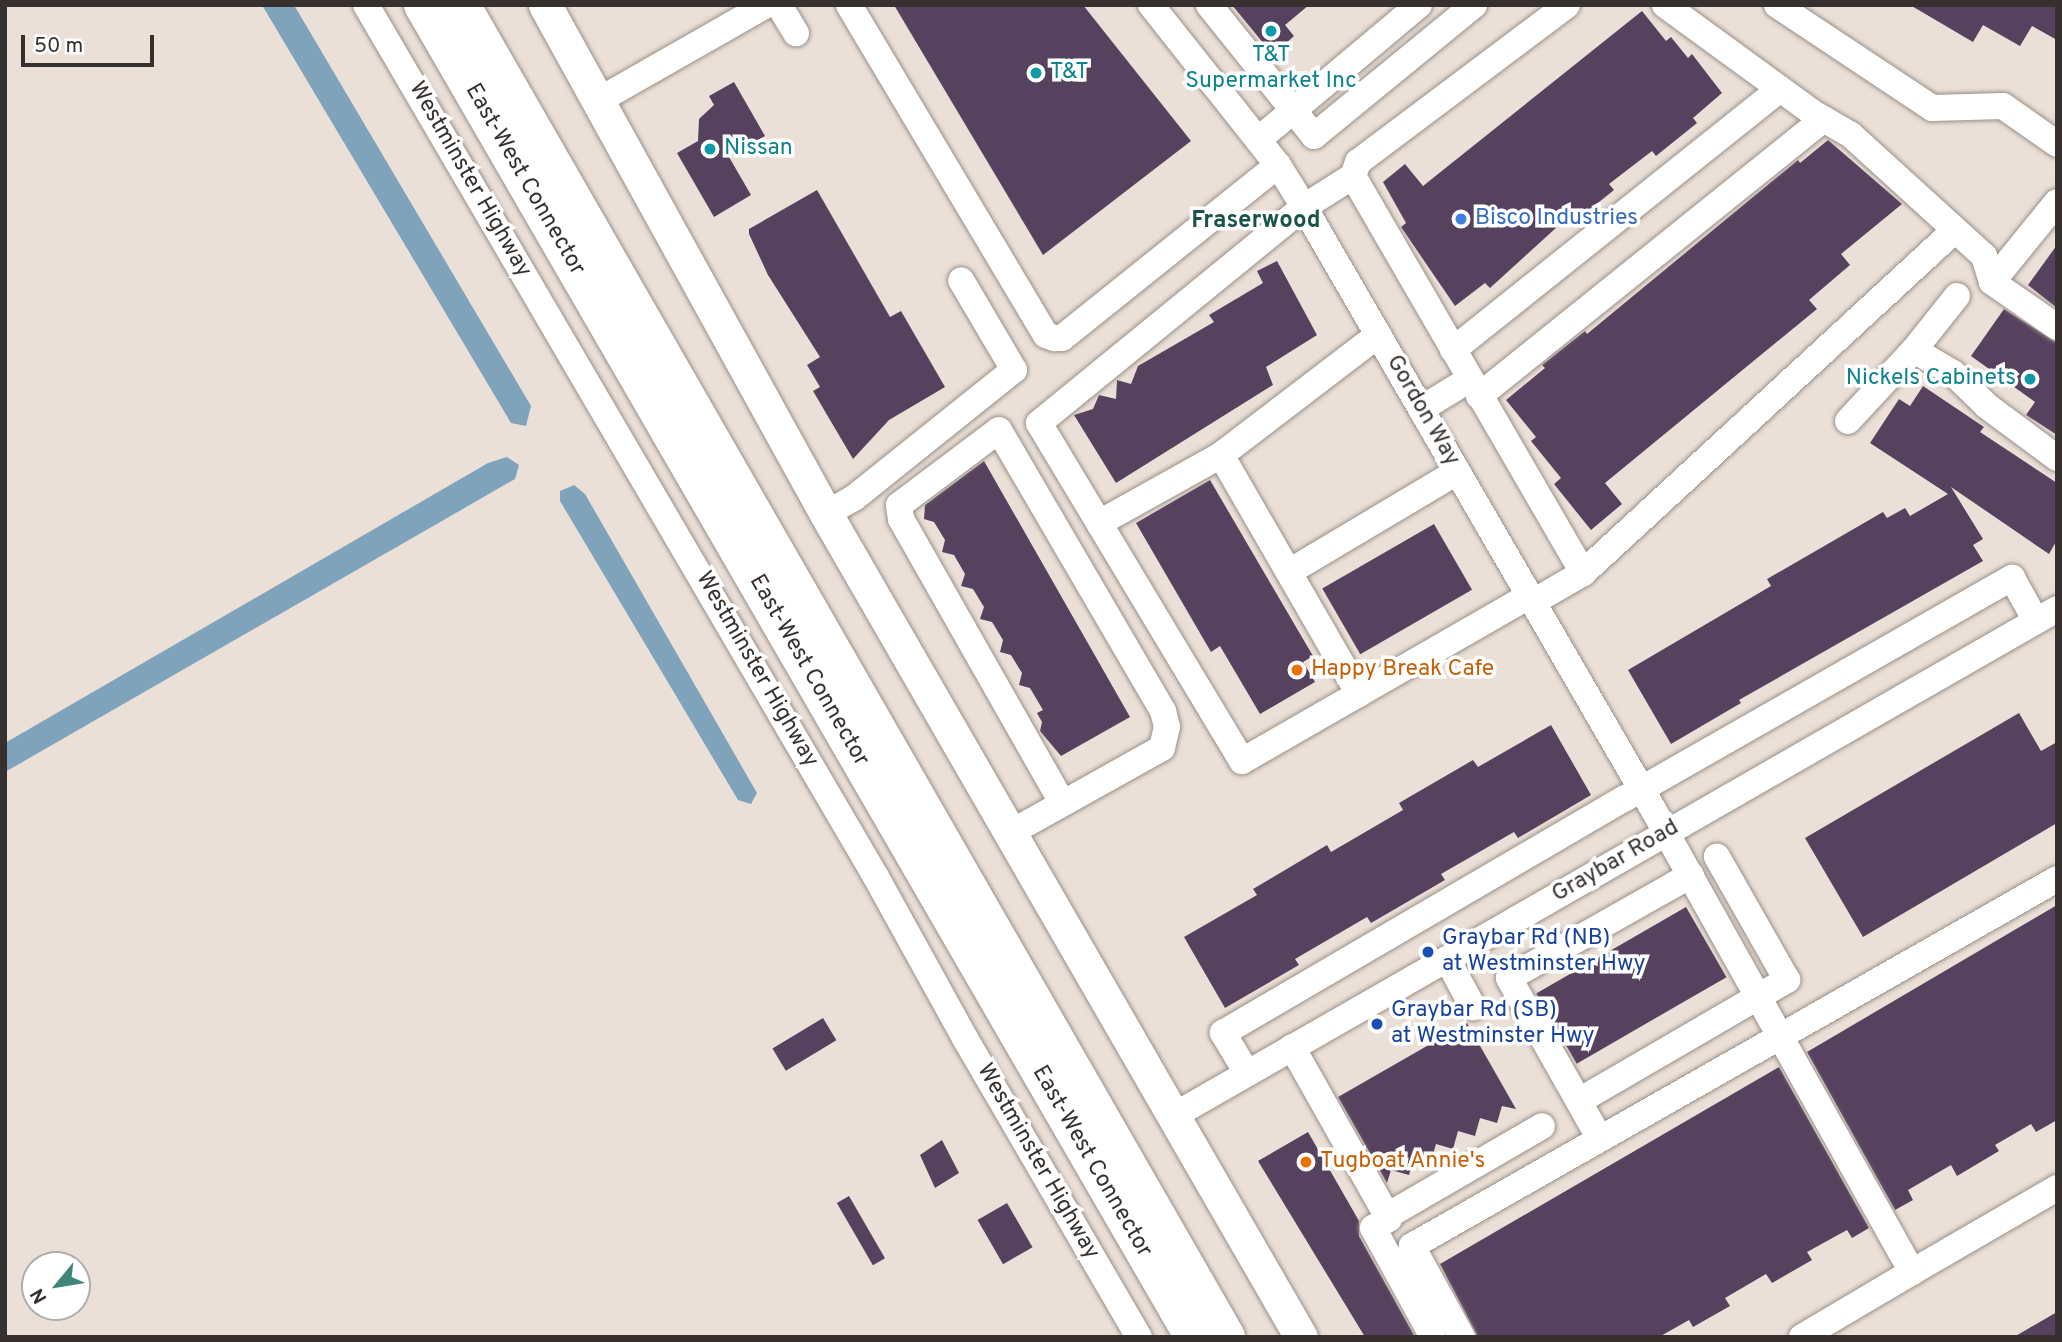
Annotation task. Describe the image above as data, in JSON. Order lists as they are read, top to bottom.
{
  "streets": {
    "highway": ["East-West Connector"],
    "street": ["Westminster Highway", "Gordon Way", "Graybar Road"]
  },
  "crossings": [
    ["Gordon Way", "Graybar Road"]
  ],
  "districts": ["Fraserwood"],
  "places": [
    "T&T Supermarket Inc",
    "T&T",
    "Nissan",
    "Bisco Industries",
    "Nickels Cabinets",
    "Happy Break Cafe",
    "Graybar Rd (NB) at Westminster Hwy",
    "Graybar Rd (SB) at Westminster Hwy",
    "Tugboat Annie's"
  ],
  "scale_bar": "50 m",
  "north": "bottom left"
}
